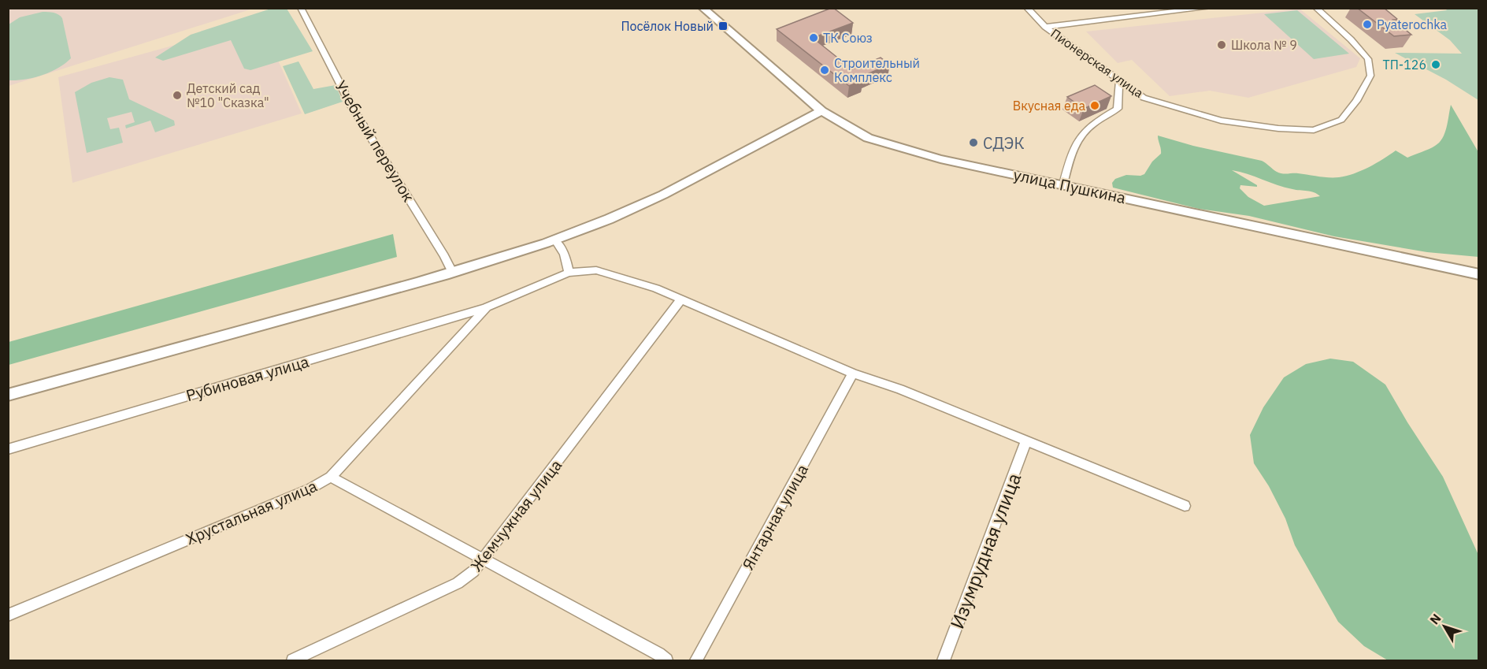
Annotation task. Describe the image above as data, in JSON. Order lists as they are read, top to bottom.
{
  "streets": {
    "main road": ["улица Пушкина"],
    "street": [
      "Пионерская улица",
      "Учебный переулок",
      "Рубиновая улица",
      "Хрустальная улица",
      "Жемчужная улица",
      "Янтарная улица",
      "Изумрудная улица"
    ]
  },
  "crossings": [
    ["Рубиновая улица", "Хрустальная улица"],
    ["Хрустальная улица", "Жемчужная улица"],
    ["Хрустальная улица", "Янтарная улица"],
    ["Хрустальная улица", "Изумрудная улица"]
  ],
  "places": {
    "other": [
      "Pyaterochka",
      "ТК Союз",
      "Школа № 9",
      "ТП-126",
      "Строительный Комплекс",
      "Детский сад №10 \"Сказка\"",
      "Вкусная еда",
      "СДЭК"
    ],
    "transit": ["Посёлок Новый"]
  },
  "north": "top left"
}
